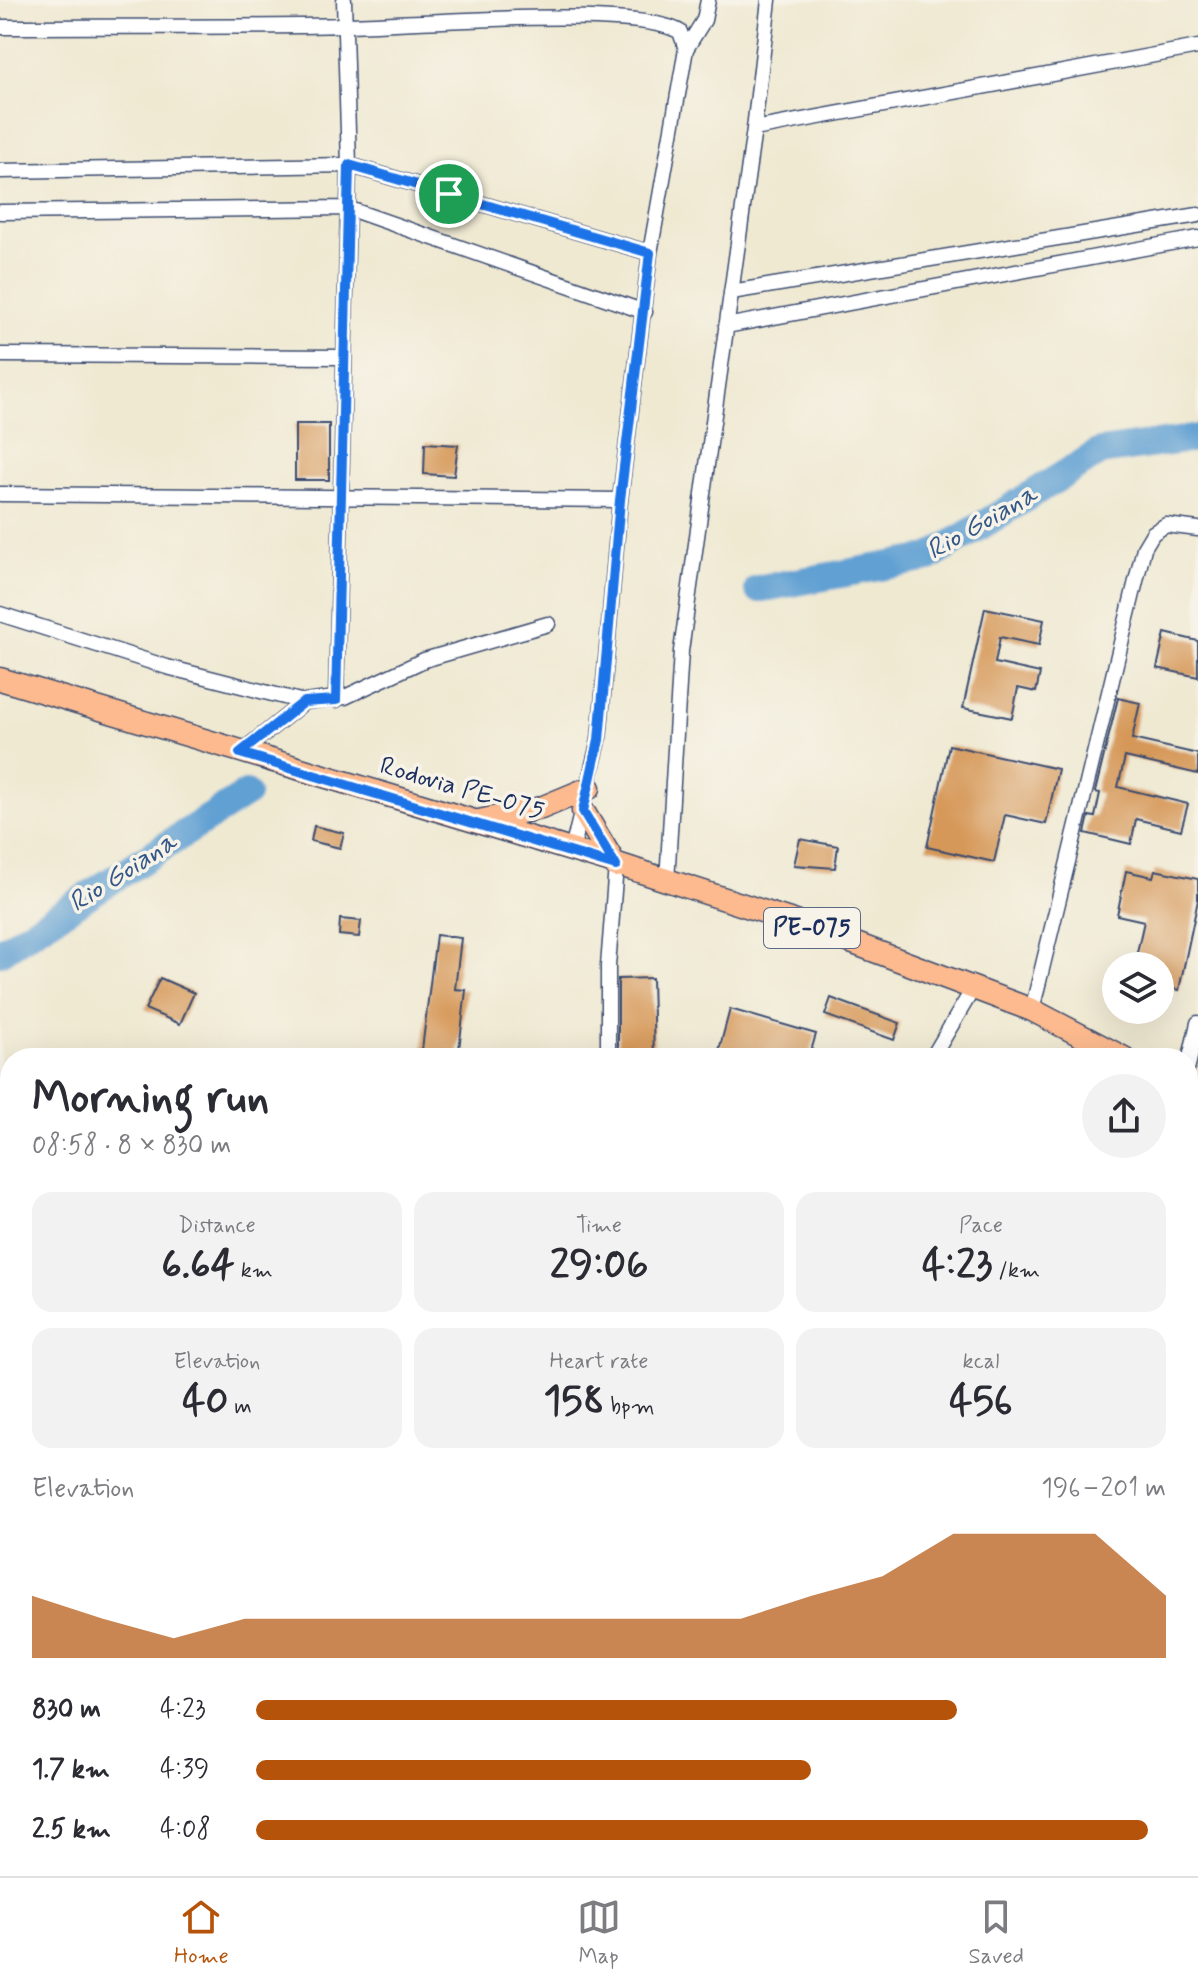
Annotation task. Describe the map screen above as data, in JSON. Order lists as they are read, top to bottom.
{
  "streets": {
    "main road": ["Rodovia PE-075", "PE-075"]
  },
  "water": ["Rio Goiana"],
  "page": {
    "heading": ["Morning run", "08:58 · 8 × 830 m"],
    "stats": [
      ["Distance", "6.64 km"],
      ["Time", "29:06"],
      ["Pace", "4:23 /km"],
      ["Elevation", "40 m"],
      ["Heart rate", "158 bpm"],
      ["kcal", "456"]
    ],
    "chart": ["Elevation", "196–201 m"],
    "list": [
      {
        "name": "830 m",
        "note": "4:23"
      },
      {
        "name": "1.7 km",
        "note": "4:39"
      },
      {
        "name": "2.5 km",
        "note": "4:08"
      }
    ],
    "tabs": ["Home", "Map", "Saved"]
  }
}
